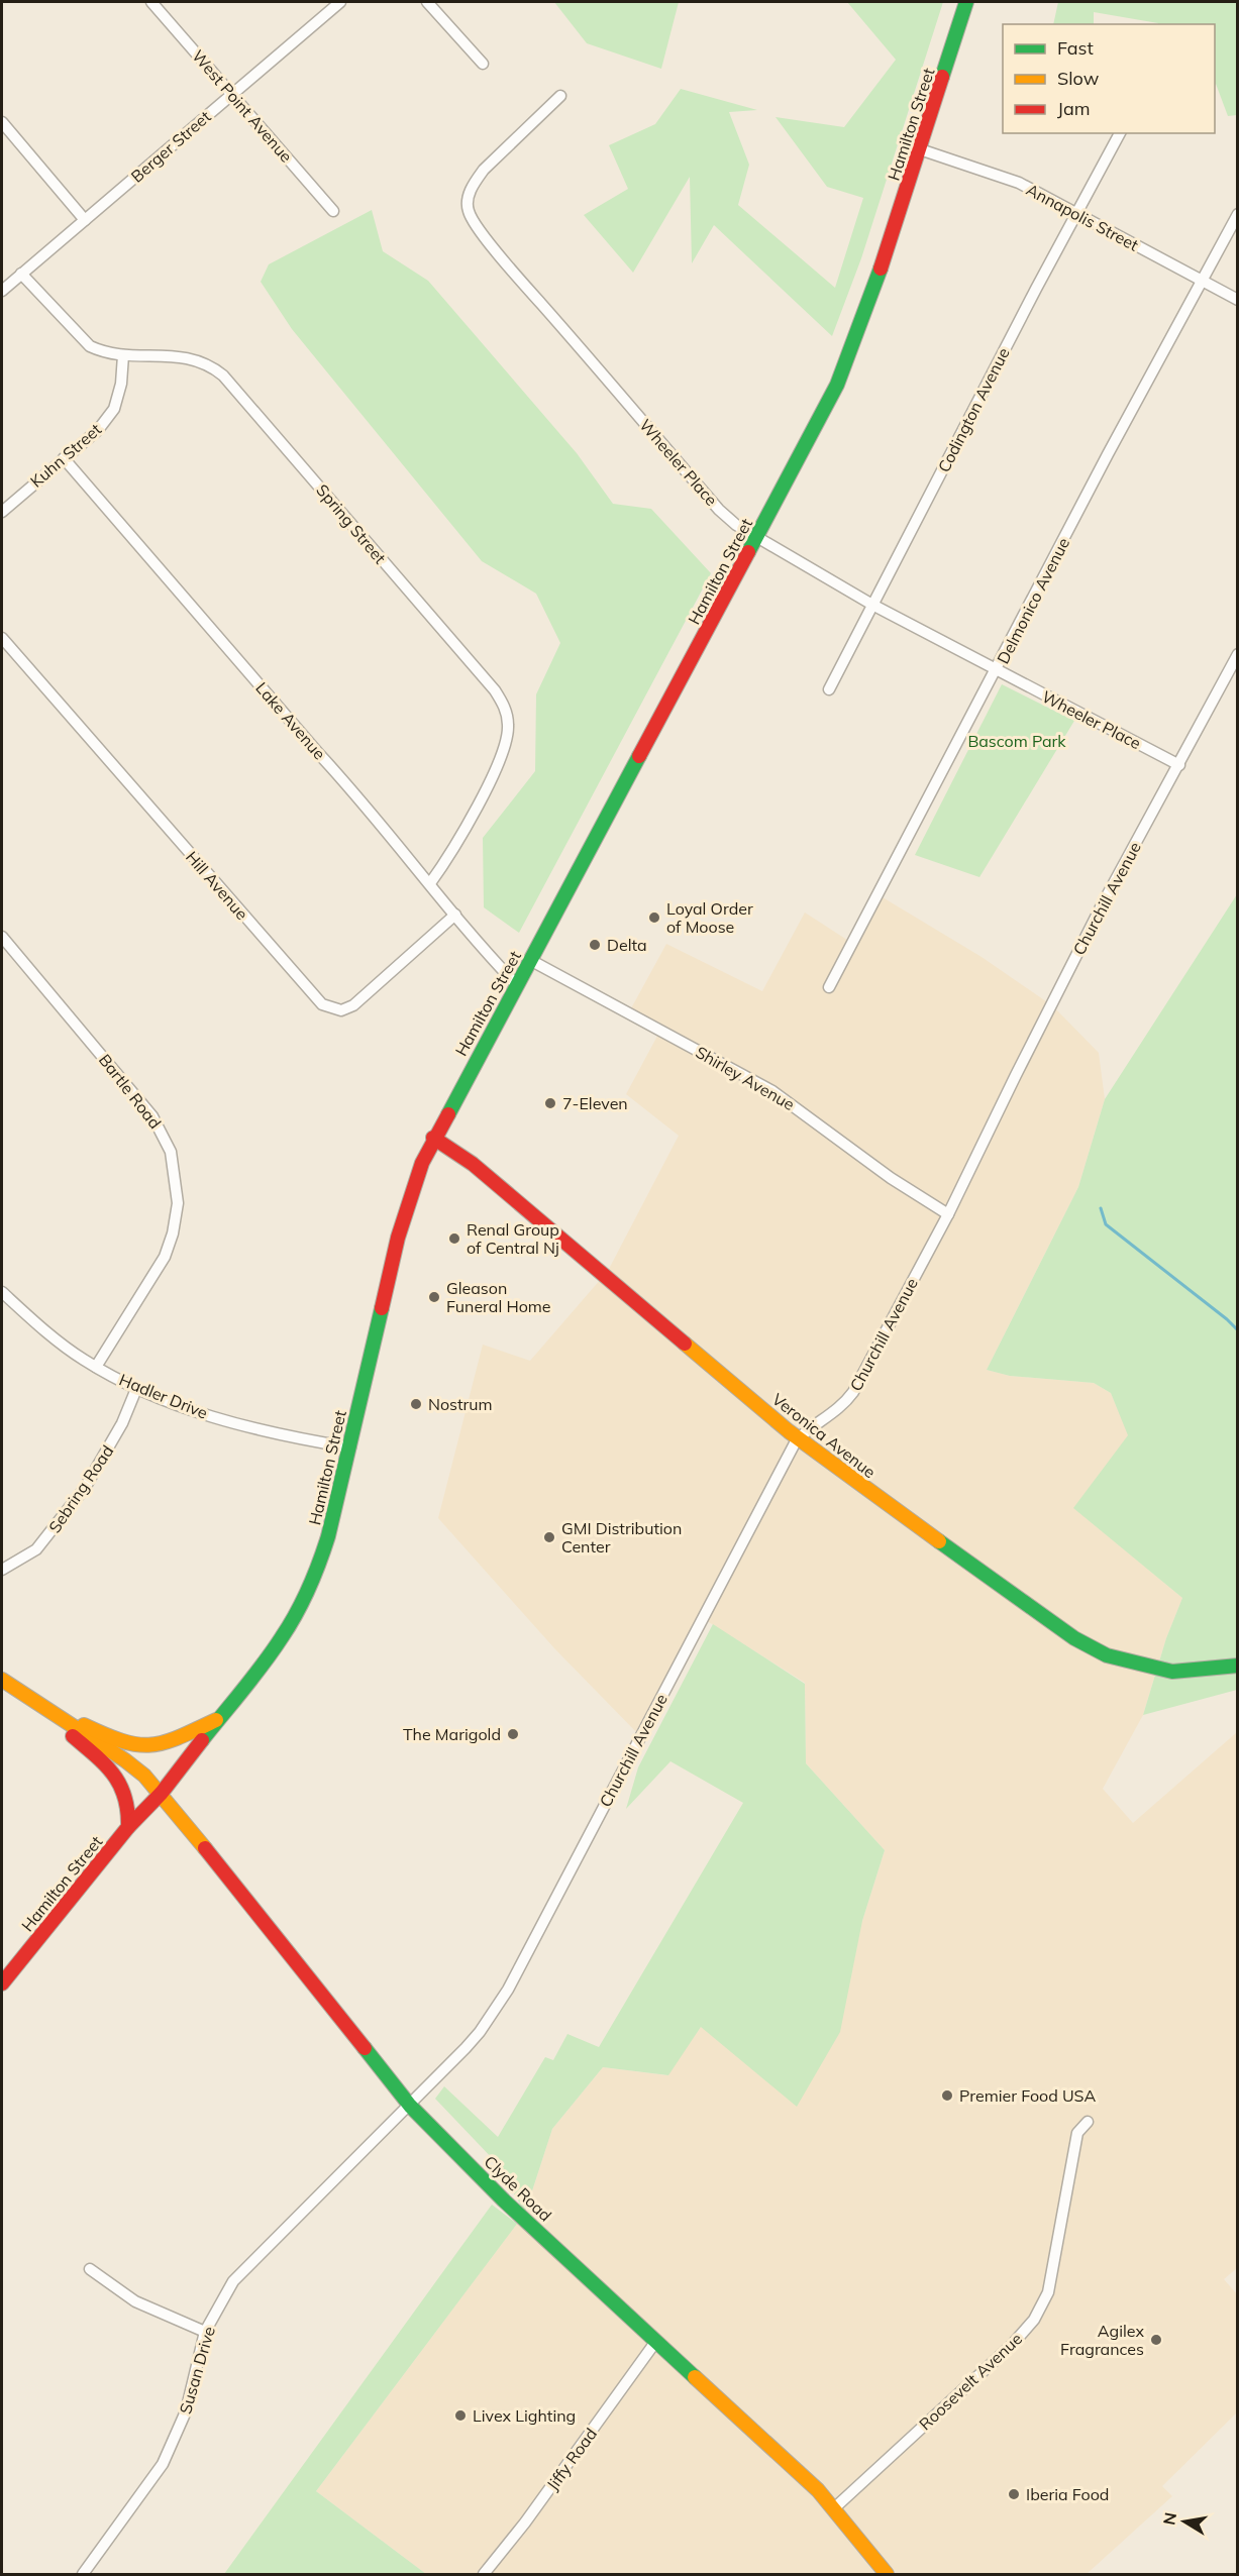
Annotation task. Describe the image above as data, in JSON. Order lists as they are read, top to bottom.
{
  "streets": {
    "street": [
      "West Point Avenue",
      "Hamilton Street",
      "Berger Street",
      "Annapolis Street",
      "Codington Avenue",
      "Kuhn Street",
      "Wheeler Place",
      "Spring Street",
      "Delmonico Avenue",
      "Lake Avenue",
      "Hill Avenue",
      "Churchill Avenue",
      "Shirley Avenue",
      "Bartle Road",
      "Hadler Drive",
      "Veronica Avenue",
      "Sebring Road",
      "Clyde Road",
      "Susan Drive",
      "Roosevelt Avenue",
      "Jiffy Road"
    ]
  },
  "crossings": [
    ["West Point Avenue", "Berger Street"],
    ["Hamilton Street", "Annapolis Street"],
    ["Hamilton Street", "Wheeler Place"],
    ["Hamilton Street", "Lake Avenue"],
    ["Hamilton Street", "Shirley Avenue"],
    ["Hamilton Street", "Hadler Drive"],
    ["Hamilton Street", "Veronica Avenue"],
    ["Hamilton Street", "Clyde Road"],
    ["Berger Street", "Spring Street"],
    ["Annapolis Street", "Codington Avenue"],
    ["Annapolis Street", "Delmonico Avenue"],
    ["Codington Avenue", "Wheeler Place"],
    ["Kuhn Street", "Spring Street"],
    ["Kuhn Street", "Lake Avenue"],
    ["Wheeler Place", "Delmonico Avenue"],
    ["Wheeler Place", "Churchill Avenue"],
    ["Spring Street", "Lake Avenue"],
    ["Lake Avenue", "Hill Avenue"],
    ["Churchill Avenue", "Shirley Avenue"],
    ["Churchill Avenue", "Veronica Avenue"],
    ["Churchill Avenue", "Clyde Road"],
    ["Churchill Avenue", "Susan Drive"],
    ["Bartle Road", "Hadler Drive"],
    ["Hadler Drive", "Sebring Road"],
    ["Clyde Road", "Susan Drive"],
    ["Clyde Road", "Roosevelt Avenue"],
    ["Clyde Road", "Jiffy Road"]
  ],
  "parks": ["Bascom Park"],
  "places": [
    "Loyal Order of Moose",
    "Delta",
    "7-Eleven",
    "Renal Group of Central Nj",
    "Gleason Funeral Home",
    "Nostrum",
    "GMI Distribution Center",
    "The Marigold",
    "Premier Food USA",
    "Agilex Fragrances",
    "Livex Lighting",
    "Iberia Food"
  ],
  "legend": ["Fast", "Slow", "Jam"],
  "north": "left"
}
